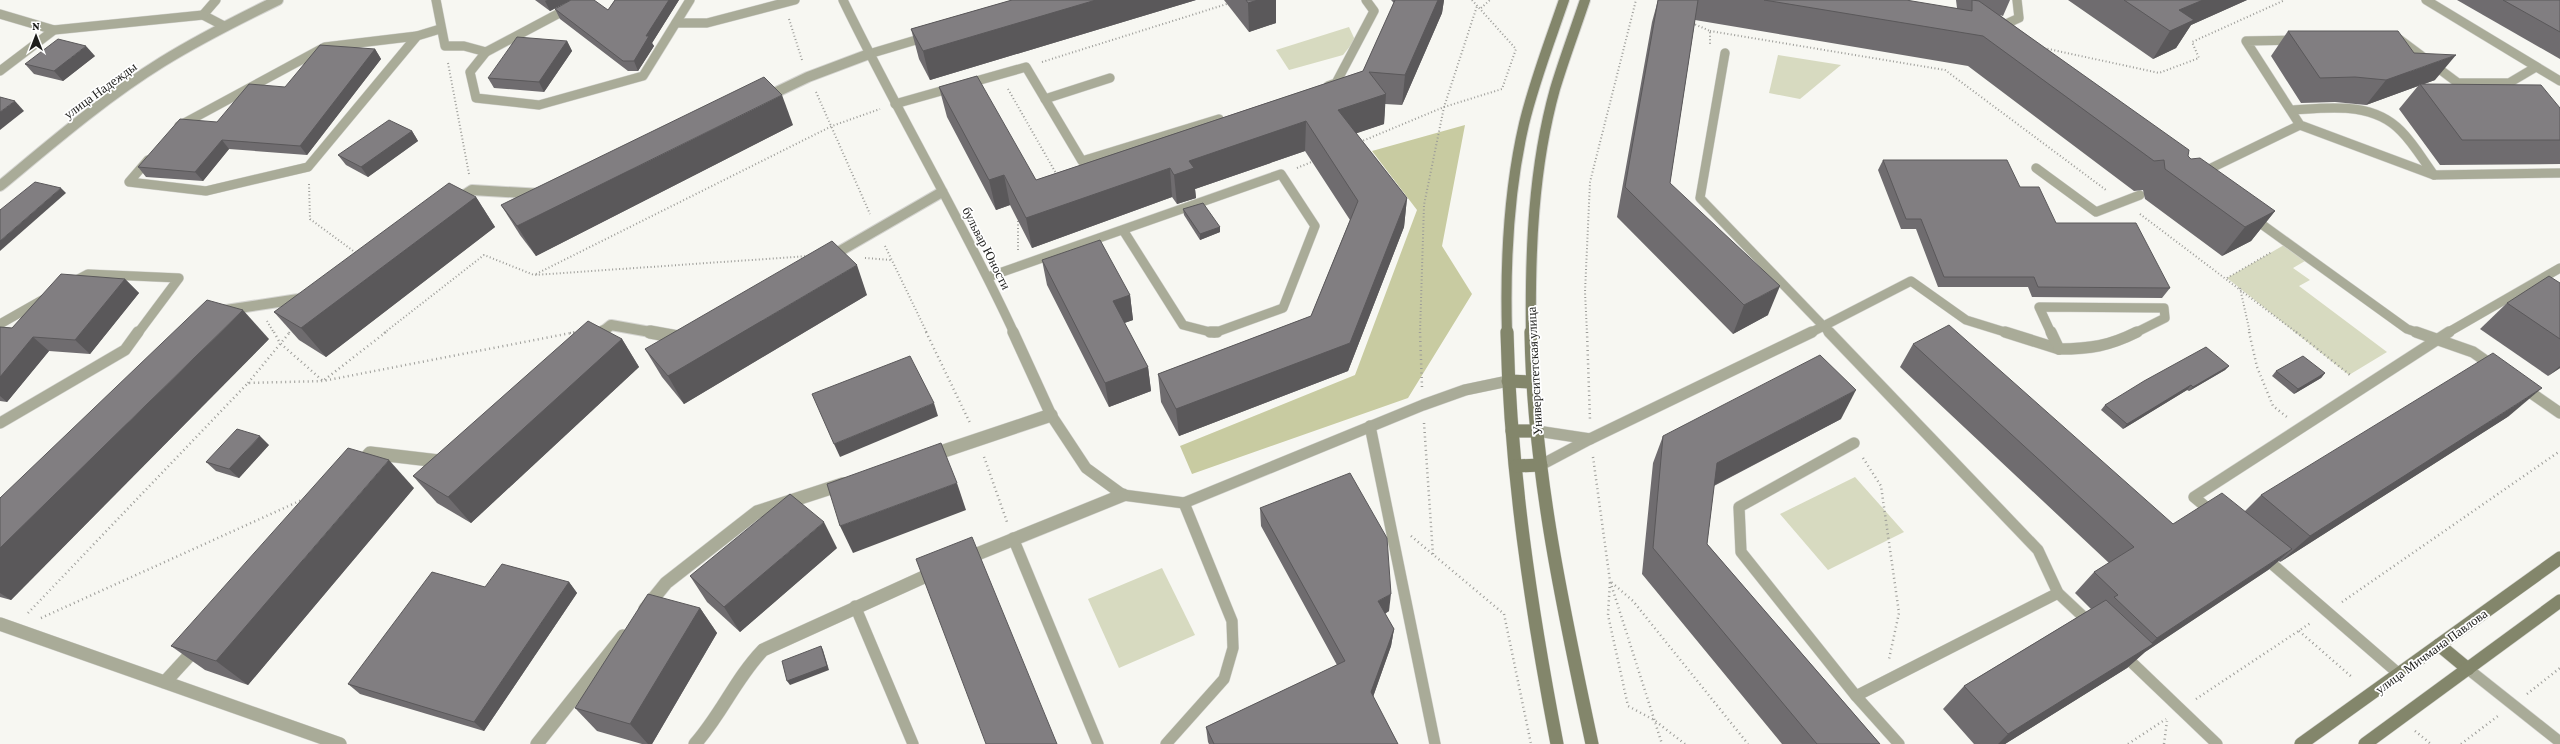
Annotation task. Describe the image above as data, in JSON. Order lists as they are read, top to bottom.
{
  "streets": {
    "main road": ["Университетская улица", "улица Мичмана Павлова"],
    "street": ["улица Надежды"],
    "lane": ["бульвар Юности"]
  },
  "north": "top"
}
